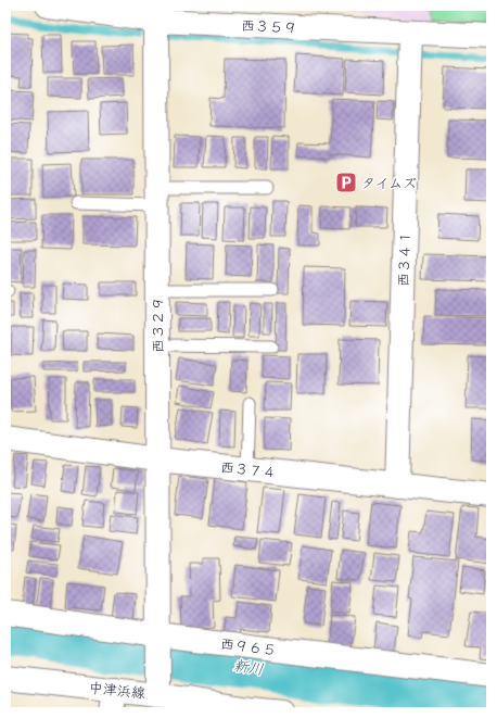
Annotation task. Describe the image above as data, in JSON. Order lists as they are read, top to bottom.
{
  "streets": {
    "street": [
      "西３５９",
      "西３４１",
      "西３２９",
      "西３７４",
      "西９６５",
      "中津浜線"
    ]
  },
  "crossings": [
    ["西３５９", "西３４１"],
    ["西３５９", "西３２９"],
    ["西３４１", "西３７４"],
    ["西３２９", "西３７４"],
    ["西３２９", "西９６５"],
    ["西３２９", "中津浜線"]
  ],
  "water": ["新川"],
  "places": {
    "parking": ["タイムズ"]
  }
}
